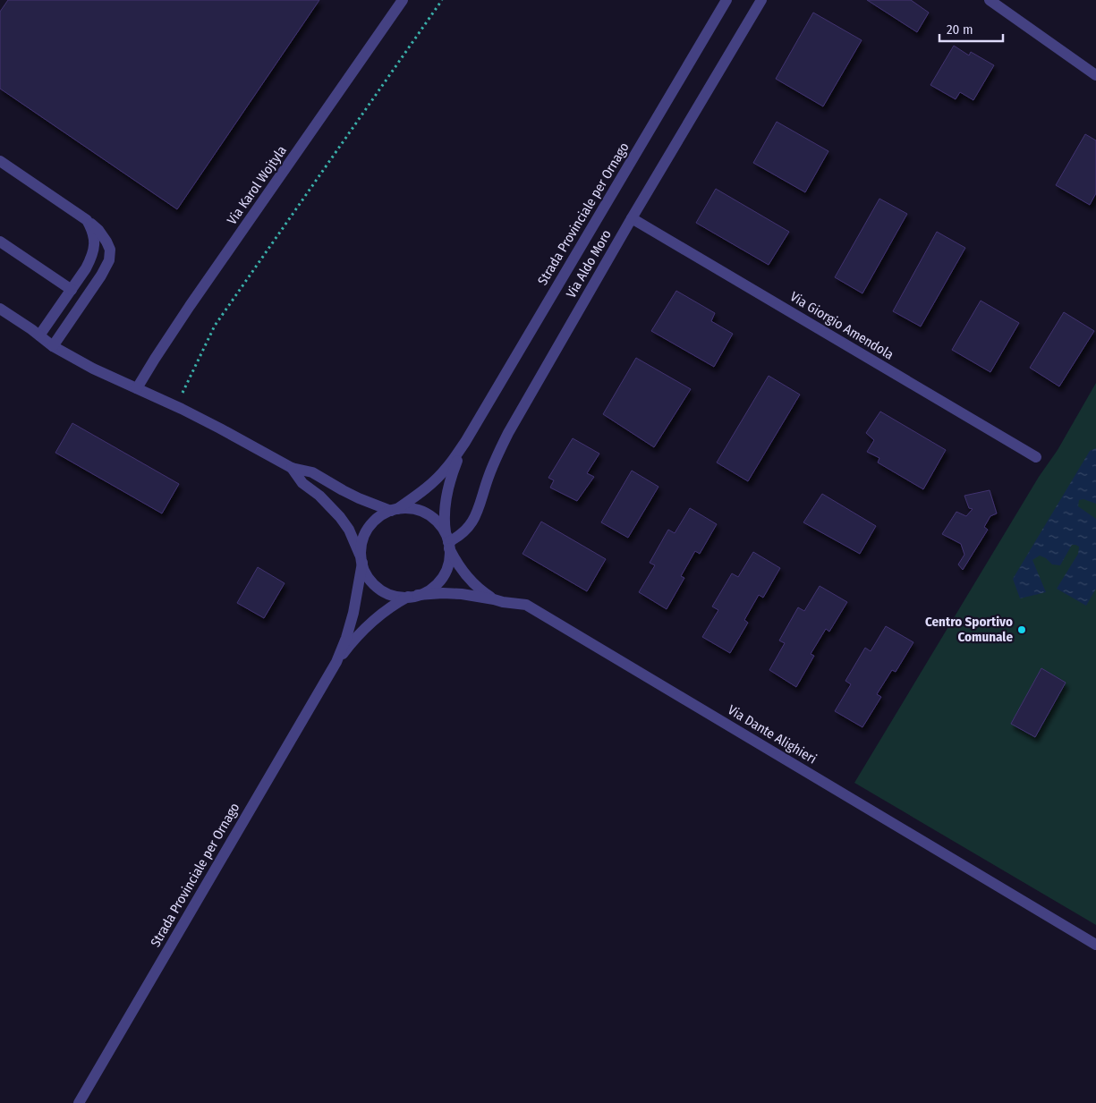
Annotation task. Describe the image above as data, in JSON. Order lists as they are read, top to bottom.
{
  "streets": {
    "street": [
      "Via Karol Wojtyla",
      "Strada Provinciale per Ornago",
      "Via Aldo Moro",
      "Via Giorgio Amendola",
      "Via Dante Alighieri"
    ]
  },
  "crossings": [
    ["Strada Provinciale per Ornago", "Via Aldo Moro"],
    ["Strada Provinciale per Ornago", "Via Dante Alighieri"],
    ["Via Aldo Moro", "Via Giorgio Amendola"],
    ["Via Aldo Moro", "Via Dante Alighieri"]
  ],
  "places": ["Centro Sportivo Comunale"],
  "scale_bar": "20 m"
}
